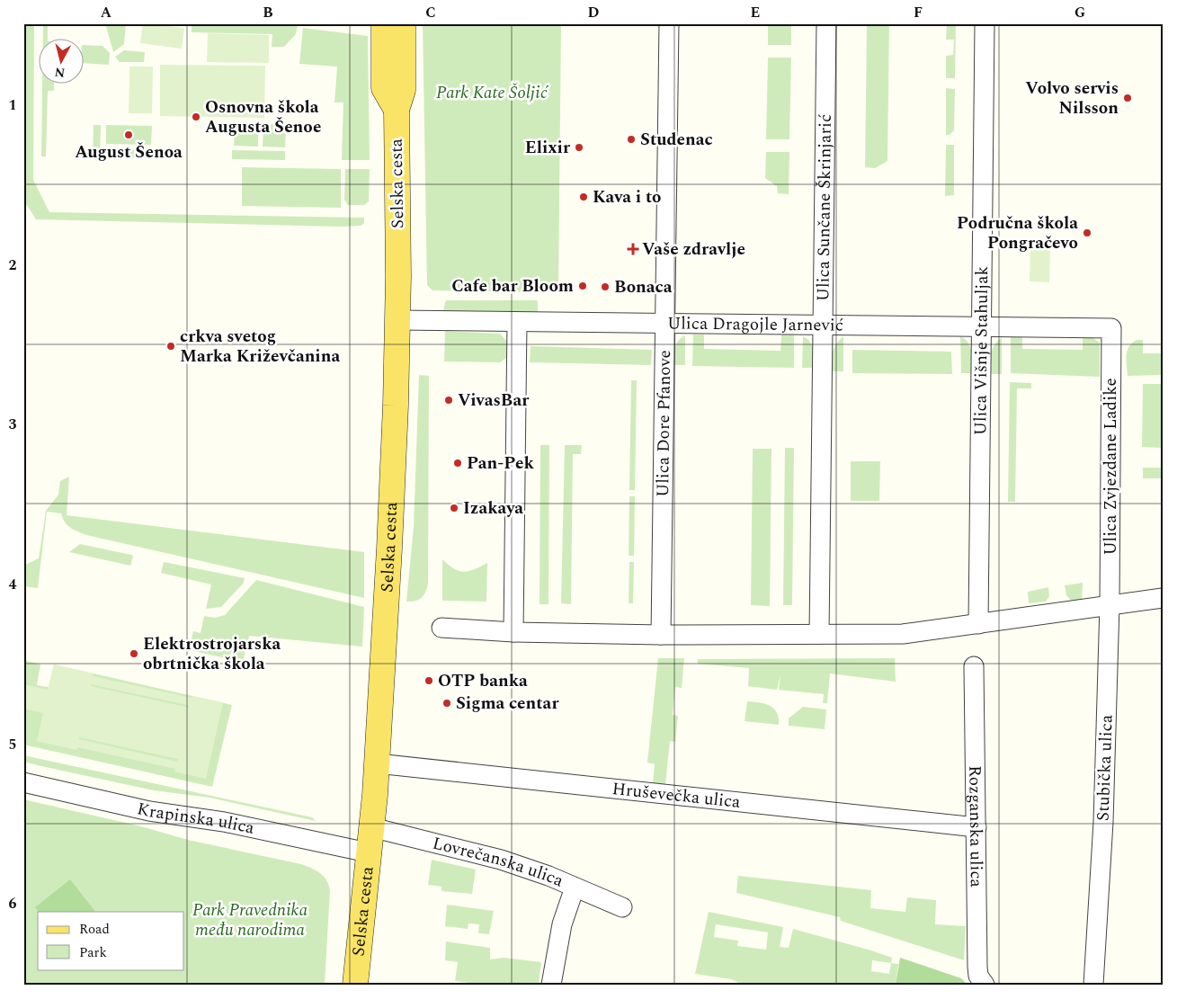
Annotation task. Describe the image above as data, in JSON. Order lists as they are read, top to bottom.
{
  "streets": {
    "main road": ["Selska cesta"],
    "street": [
      "Ulica Sunčane Škrinjarić",
      "Ulica Dragojle Jarnević",
      "Ulica Višnje Stahuljak",
      "Ulica Dore Pfanove",
      "Ulica Zvjezdane Ladike",
      "Stubička ulica",
      "Hruševečka ulica",
      "Krapinska ulica",
      "Rozganska ulica",
      "Lovrečanska ulica"
    ]
  },
  "crossings": [
    ["Selska cesta", "Ulica Dragojle Jarnević"],
    ["Selska cesta", "Hruševečka ulica"],
    ["Selska cesta", "Krapinska ulica"],
    ["Selska cesta", "Lovrečanska ulica"],
    ["Ulica Sunčane Škrinjarić", "Ulica Dragojle Jarnević"],
    ["Ulica Dragojle Jarnević", "Ulica Višnje Stahuljak"],
    ["Ulica Dragojle Jarnević", "Ulica Dore Pfanove"],
    ["Ulica Dragojle Jarnević", "Ulica Zvjezdane Ladike"],
    ["Ulica Zvjezdane Ladike", "Stubička ulica"],
    ["Hruševečka ulica", "Rozganska ulica"]
  ],
  "parks": ["Park Kate Šoljić", "Park Pravednika među narodima"],
  "places": {
    "other": [
      "Volvo servis Nilsson",
      "Osnovna škola Augusta Šenoe",
      "August Šenoa",
      "Studenac",
      "Elixir",
      "Kava i to",
      "Područna škola Pongračevo",
      "Cafe bar Bloom",
      "Bonaca",
      "crkva svetog Marka Križevčanina",
      "VivasBar",
      "Pan-Pek",
      "Izakaya",
      "Elektrostrojarska obrtnička škola",
      "OTP banka",
      "Sigma centar"
    ],
    "health": ["Vaše zdravlje"]
  },
  "legend": ["Road", "Park"],
  "north": "bottom",
  "grid": {
    "columns": [
      "A",
      "B",
      "C",
      "D",
      "E",
      "F",
      "G"
    ],
    "rows": [
      "1",
      "2",
      "3",
      "4",
      "5",
      "6"
    ]
  }
}
